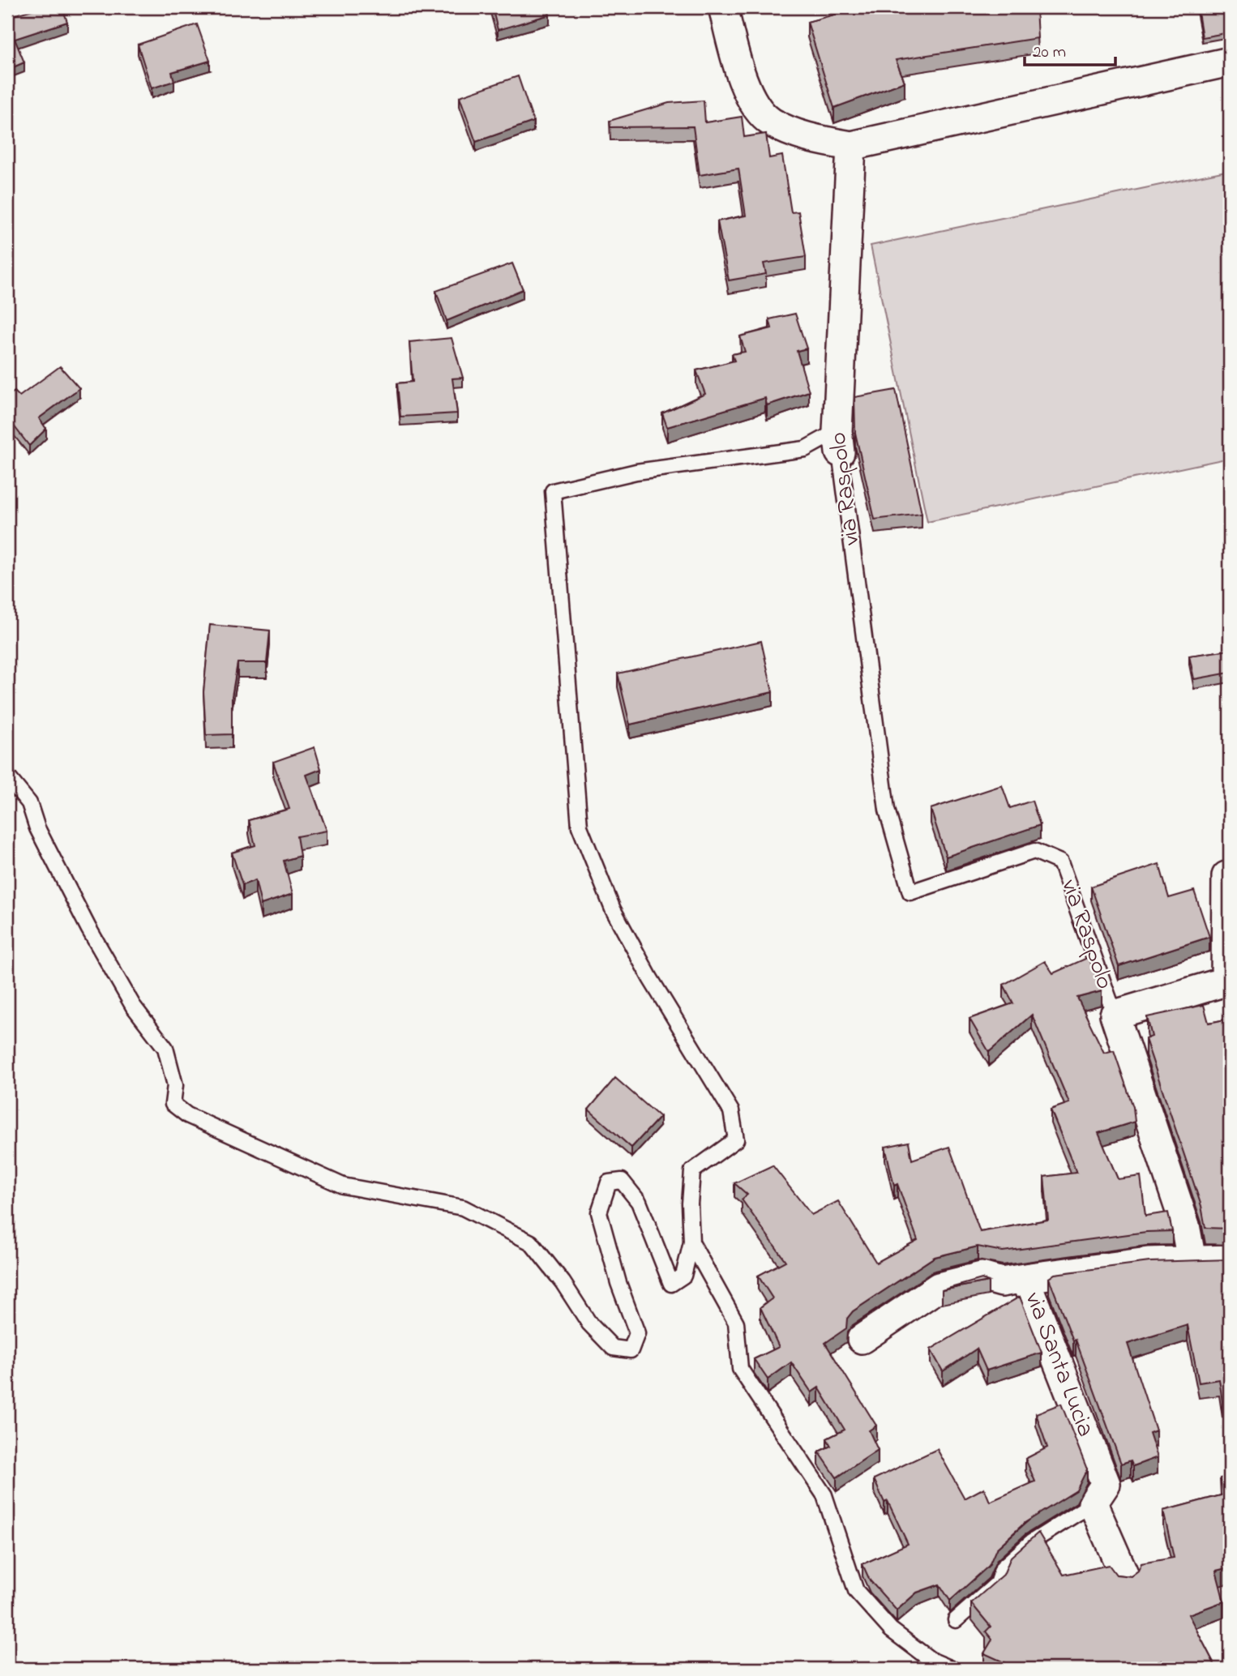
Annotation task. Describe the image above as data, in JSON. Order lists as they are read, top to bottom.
{
  "streets": {
    "street": ["via Raspolo", "via Santa Lucia"]
  },
  "crossings": [
    ["via Raspolo", "via Santa Lucia"]
  ],
  "scale_bar": "20 m"
}
